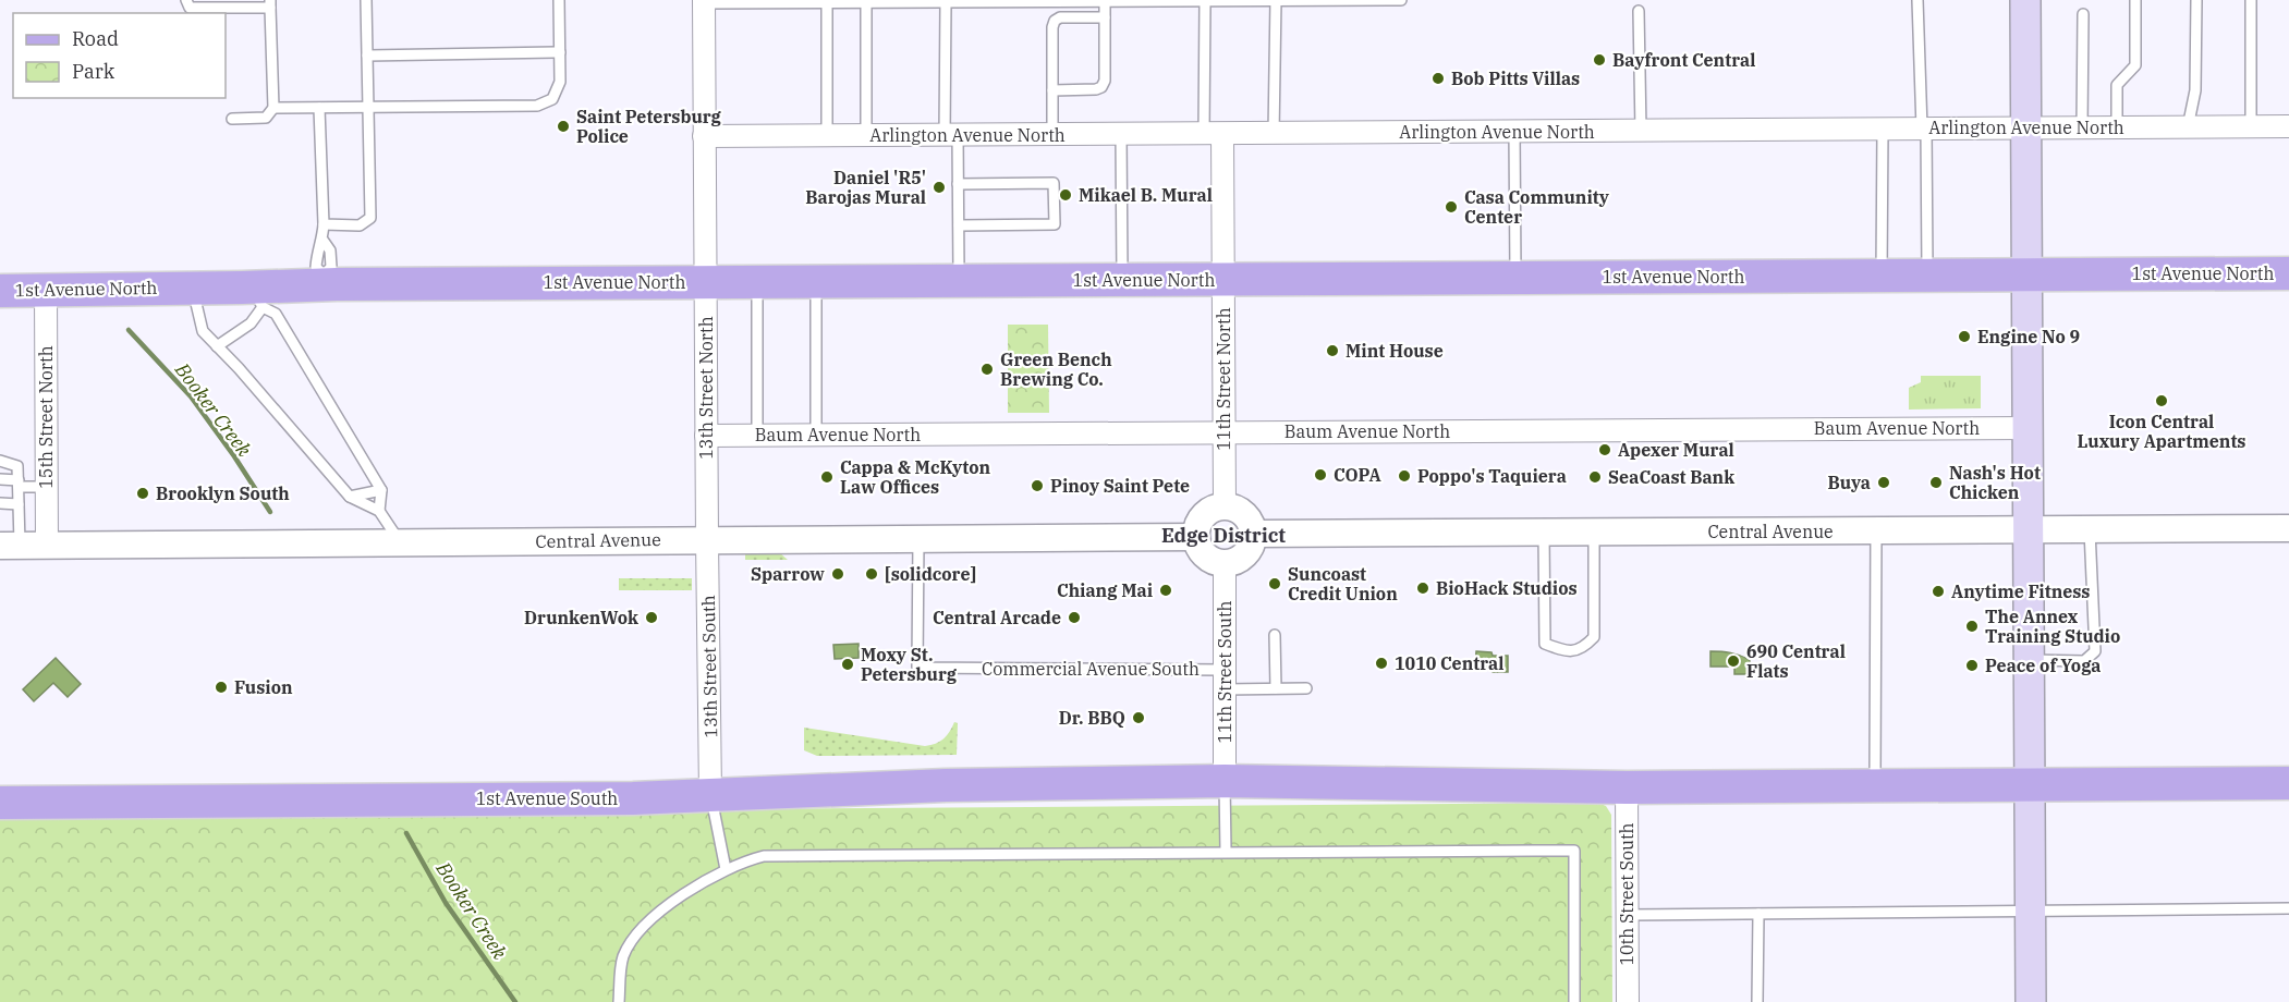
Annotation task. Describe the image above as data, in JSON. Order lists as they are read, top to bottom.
{
  "streets": {
    "main road": ["1st Avenue North", "1st Avenue South"],
    "street": [
      "Arlington Avenue North",
      "11th Street North",
      "13th Street North",
      "15th Street North",
      "Baum Avenue North",
      "Central Avenue",
      "13th Street South",
      "11th Street South",
      "10th Street South"
    ],
    "lane": ["Commercial Avenue South"]
  },
  "crossings": [
    ["Arlington Avenue North", "11th Street North"],
    ["Arlington Avenue North", "13th Street North"],
    ["1st Avenue North", "11th Street North"],
    ["1st Avenue North", "13th Street North"],
    ["1st Avenue North", "15th Street North"],
    ["11th Street North", "Baum Avenue North"],
    ["11th Street North", "Central Avenue"],
    ["11th Street North", "11th Street South"],
    ["13th Street North", "Baum Avenue North"],
    ["13th Street North", "Central Avenue"],
    ["13th Street North", "13th Street South"],
    ["15th Street North", "Central Avenue"],
    ["Central Avenue", "13th Street South"],
    ["Central Avenue", "Commercial Avenue South"],
    ["Central Avenue", "11th Street South"],
    ["13th Street South", "1st Avenue South"],
    ["Commercial Avenue South", "11th Street South"],
    ["11th Street South", "1st Avenue South"],
    ["1st Avenue South", "10th Street South"]
  ],
  "districts": ["Edge District"],
  "water": ["Booker Creek"],
  "places": [
    "Bayfront Central",
    "Bob Pitts Villas",
    "Saint Petersburg Police",
    "Daniel 'R5' Barojas Mural",
    "Mikael B. Mural",
    "Casa Community Center",
    "Engine No 9",
    "Mint House",
    "Green Bench Brewing Co.",
    "Icon Central Luxury Apartments",
    "Apexer Mural",
    "COPA",
    "Poppo's Taquiera",
    "Cappa & McKyton Law Offices",
    "SeaCoast Bank",
    "Buya",
    "Nash's Hot Chicken",
    "Pinoy Saint Pete",
    "Brooklyn South",
    "Sparrow",
    "[solidcore]",
    "Suncoast Credit Union",
    "BioHack Studios",
    "Chiang Mai",
    "Anytime Fitness",
    "DrunkenWok",
    "Central Arcade",
    "The Annex Training Studio",
    "690 Central Flats",
    "1010 Central",
    "Moxy St. Petersburg",
    "Peace of Yoga",
    "Fusion",
    "Dr. BBQ"
  ],
  "legend": ["Road", "Park"]
}
